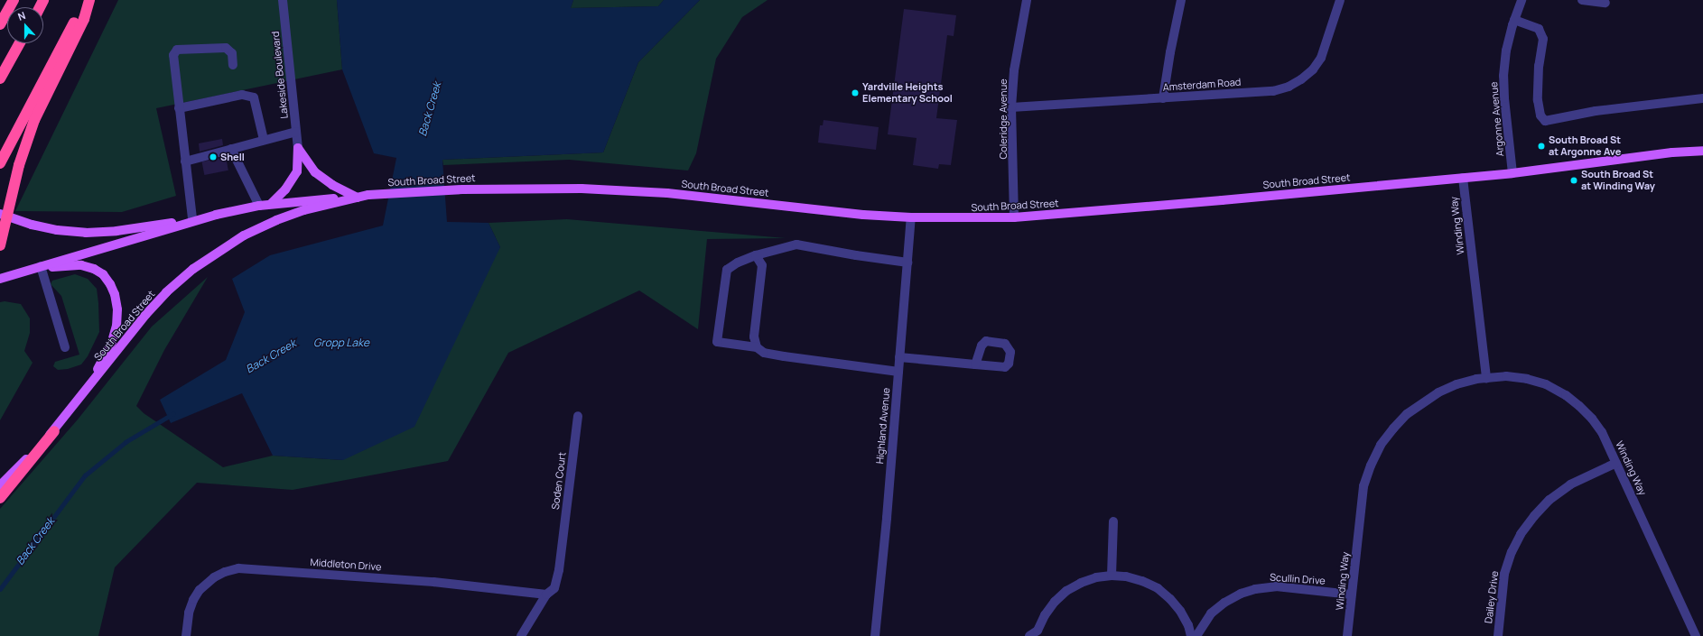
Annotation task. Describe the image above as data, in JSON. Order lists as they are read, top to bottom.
{
  "streets": {
    "main road": ["South Broad Street"],
    "street": [
      "Lakeside Boulevard",
      "Amsterdam Road",
      "Coleridge Avenue",
      "Argonne Avenue",
      "Winding Way",
      "Highland Avenue",
      "Soden Court",
      "Middleton Drive",
      "Scullin Drive",
      "Dailey Drive"
    ]
  },
  "crossings": [
    ["Amsterdam Road", "Coleridge Avenue"],
    ["Coleridge Avenue", "South Broad Street"],
    ["Argonne Avenue", "South Broad Street"],
    ["South Broad Street", "Winding Way"],
    ["South Broad Street", "Highland Avenue"],
    ["Winding Way", "Scullin Drive"],
    ["Winding Way", "Dailey Drive"],
    ["Soden Court", "Middleton Drive"]
  ],
  "water": ["Back Creek", "Gropp Lake"],
  "places": [
    "Yardville Heights Elementary School",
    "South Broad St at Argonne Ave",
    "Shell",
    "South Broad St at Winding Way"
  ],
  "north": "top"
}
